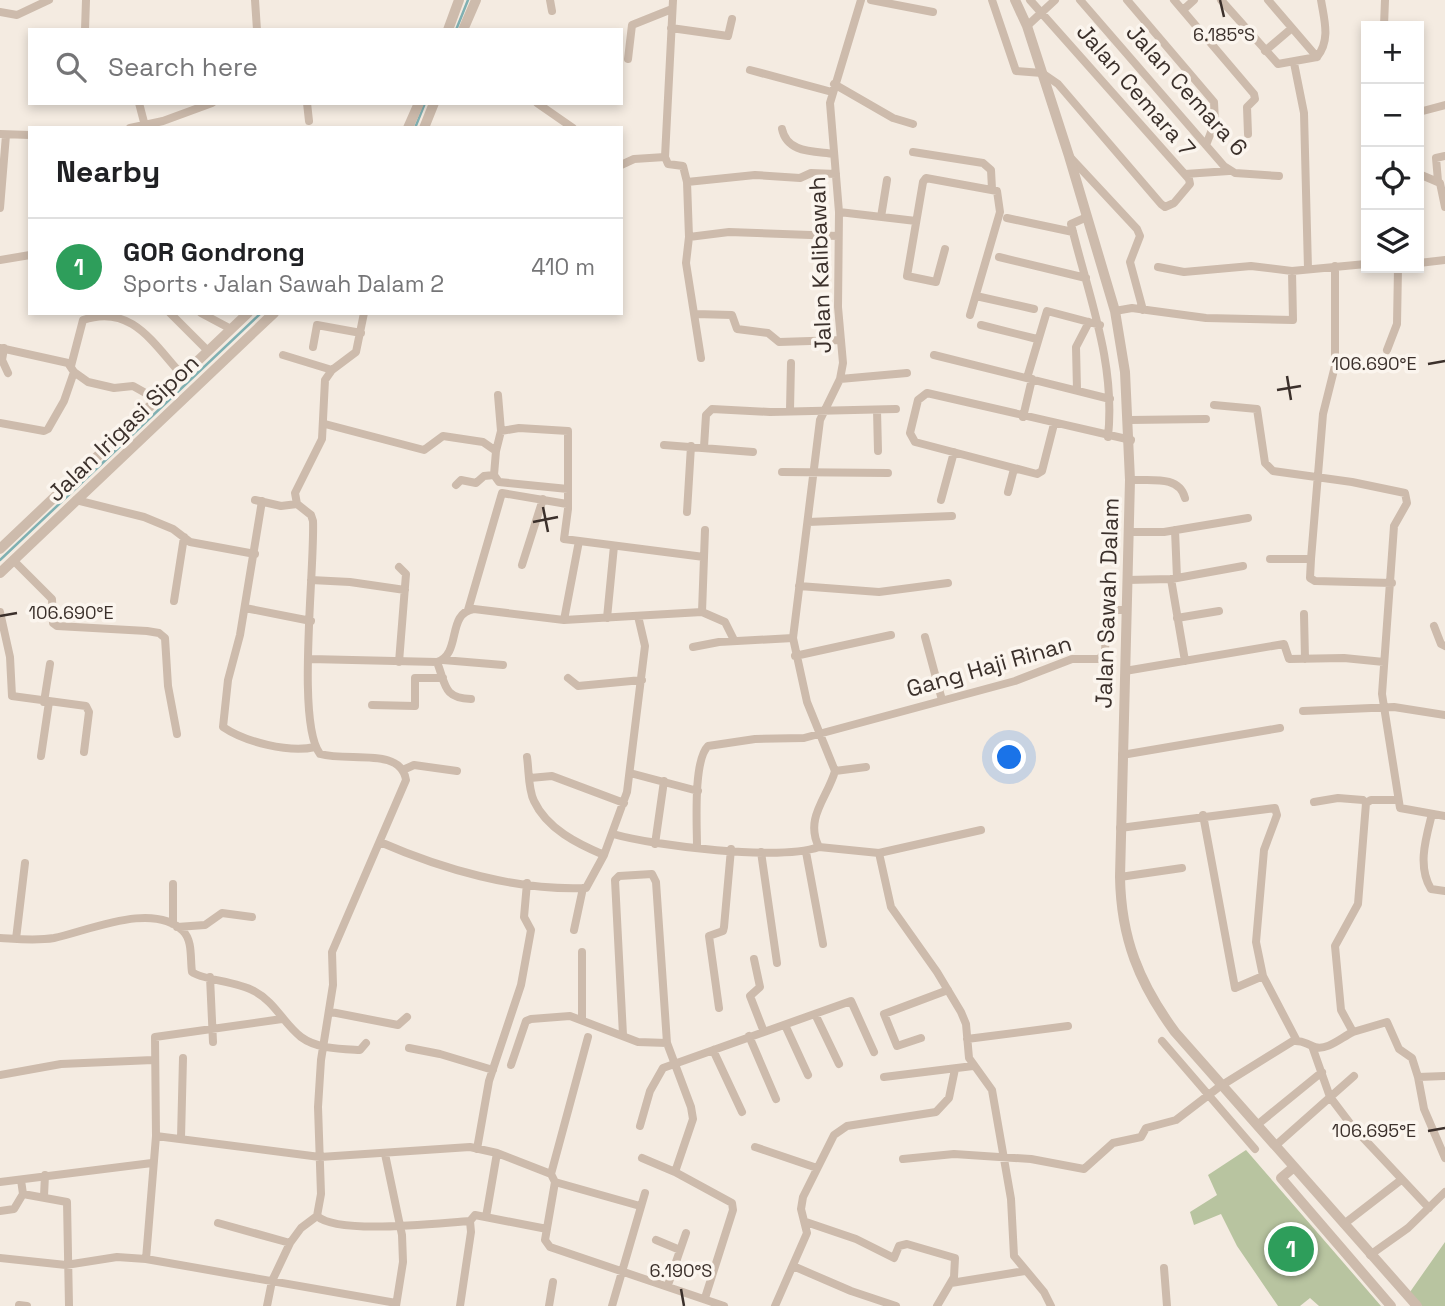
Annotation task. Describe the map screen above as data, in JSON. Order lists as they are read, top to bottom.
{
  "streets": {
    "street": [
      "Jalan Cemara 7",
      "Jalan Cemara 6",
      "Jalan Kalibawah",
      "Jalan Irigasi Sipon",
      "Jalan Sawah Dalam",
      "Gang Haji Rinan"
    ]
  },
  "crossings": [
    ["Jalan Kalibawah", "Gang Haji Rinan"],
    ["Jalan Sawah Dalam", "Gang Haji Rinan"]
  ],
  "page": {
    "map_buttons": ["+", "−"],
    "search": "Search here",
    "heading": "Nearby",
    "list": [
      {
        "mark": "1",
        "name": "GOR Gondrong",
        "note": "Sports · Jalan Sawah Dalam 2",
        "value": "410 m"
      }
    ],
    "pins": "1"
  },
  "coordinates": [
    "6.185°S",
    "106.690°E",
    "106.695°E",
    "6.190°S"
  ]
}
